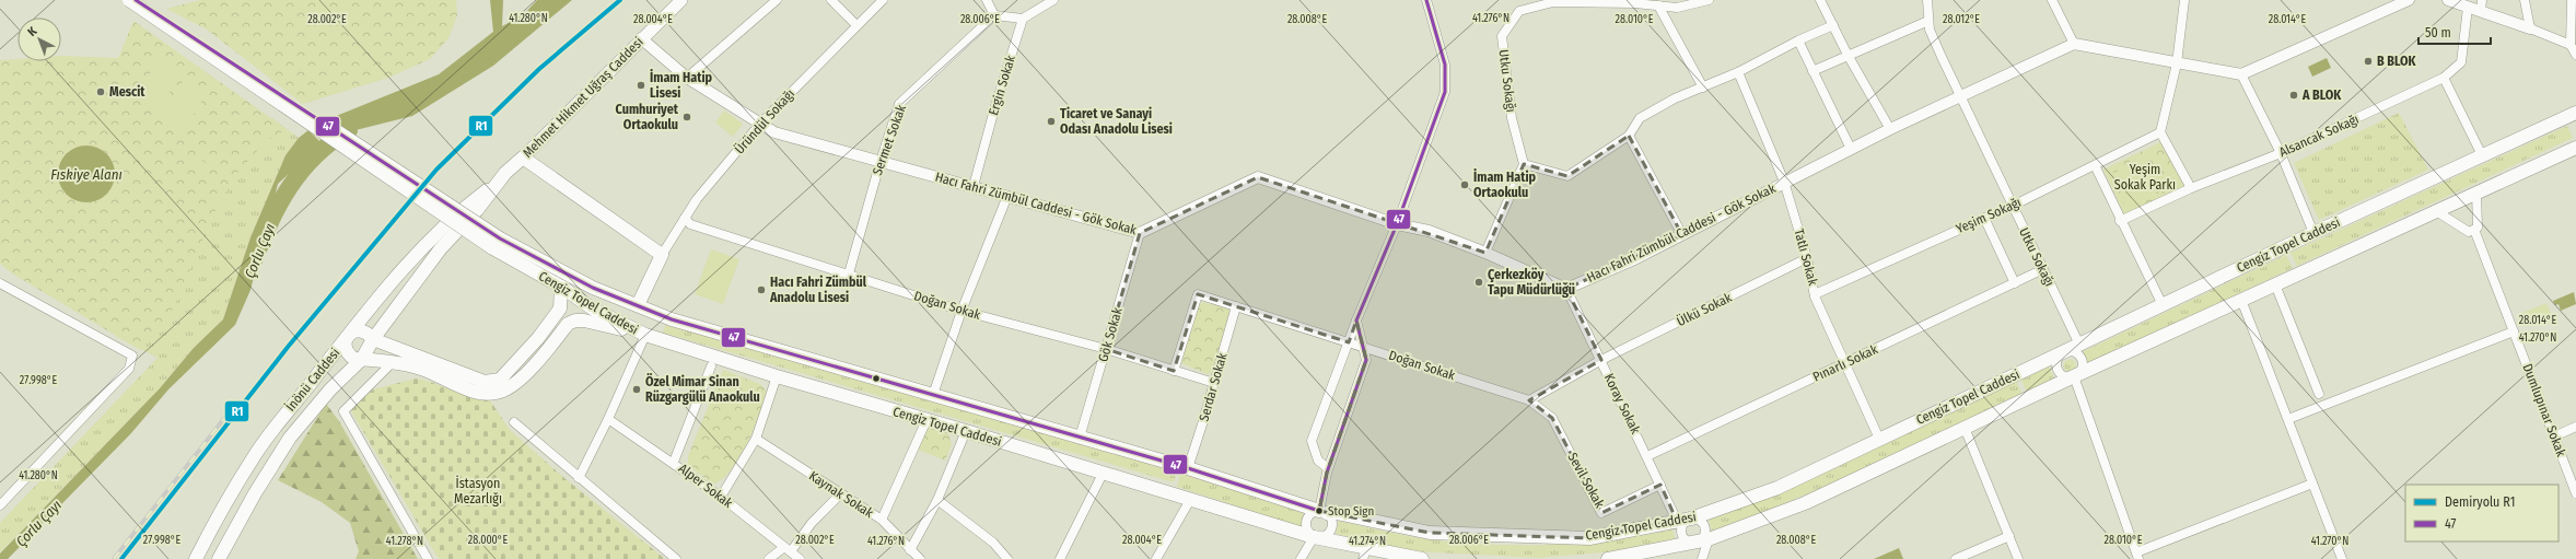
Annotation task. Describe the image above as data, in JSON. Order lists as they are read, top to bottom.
{
  "streets": {
    "main road": ["Mehmet Hikmet Uğraş Caddesi", "Cengiz Topel Caddesi", "İnönü Caddesi"],
    "street": [
      "Utku Sokağı",
      "Ergin Sokak",
      "Üründül Sokağı",
      "Alsancak Sokağı",
      "Sermet Sokak",
      "Hacı Fahri Zümbül Caddesi - Gök Sokak",
      "Yeşim Sokağı",
      "Tatlı Sokak",
      "Doğan Sokak",
      "Ülkü Sokak",
      "Gök Sokak",
      "Pınarlı Sokak",
      "Serdar Sokak",
      "Koray Sokak",
      "Dumlupınar Sokak",
      "Sevil Sokak",
      "Alper Sokak",
      "Kaynak Sokak"
    ]
  },
  "crossings": [
    ["Utku Sokağı", "Hacı Fahri Zümbül Caddesi - Gök Sokak"],
    ["Utku Sokağı", "Yeşim Sokağı"],
    ["Utku Sokağı", "Cengiz Topel Caddesi"],
    ["Utku Sokağı", "Pınarlı Sokak"],
    ["Ergin Sokak", "Hacı Fahri Zümbül Caddesi - Gök Sokak"],
    ["Mehmet Hikmet Uğraş Caddesi", "Hacı Fahri Zümbül Caddesi - Gök Sokak"],
    ["Mehmet Hikmet Uğraş Caddesi", "İnönü Caddesi"],
    ["Üründül Sokağı", "Hacı Fahri Zümbül Caddesi - Gök Sokak"],
    ["Üründül Sokağı", "Doğan Sokak"],
    ["Sermet Sokak", "Hacı Fahri Zümbül Caddesi - Gök Sokak"],
    ["Sermet Sokak", "Doğan Sokak"],
    ["Hacı Fahri Zümbül Caddesi - Gök Sokak", "Tatlı Sokak"],
    ["Hacı Fahri Zümbül Caddesi - Gök Sokak", "Gök Sokak"],
    ["Hacı Fahri Zümbül Caddesi - Gök Sokak", "Koray Sokak"],
    ["Yeşim Sokağı", "Tatlı Sokak"],
    ["Cengiz Topel Caddesi", "Tatlı Sokak"],
    ["Cengiz Topel Caddesi", "Gök Sokak"],
    ["Cengiz Topel Caddesi", "Serdar Sokak"],
    ["Cengiz Topel Caddesi", "Koray Sokak"],
    ["Tatlı Sokak", "Ülkü Sokak"],
    ["Tatlı Sokak", "Pınarlı Sokak"],
    ["Doğan Sokak", "Gök Sokak"],
    ["Doğan Sokak", "Serdar Sokak"],
    ["Doğan Sokak", "Sevil Sokak"],
    ["Ülkü Sokak", "Koray Sokak"],
    ["Pınarlı Sokak", "Koray Sokak"],
    ["Koray Sokak", "Sevil Sokak"]
  ],
  "water": ["Fıskiye Alanı", "Çorlu Çayı"],
  "parks": ["Yeşim Sokak Parkı", "İstasyon Mezarlığı"],
  "places": [
    "B BLOK",
    "İmam Hatip Lisesi",
    "Mescit",
    "A BLOK",
    "Cumhuriyet Ortaokulu",
    "Ticaret ve Sanayi Odası Anadolu Lisesi",
    "İmam Hatip Ortaokulu",
    "Çerkezköy Tapu Müdürlüğü",
    "Hacı Fahri Zümbül Anadolu Lisesi",
    "Özel Mimar Sinan Rüzgargülü Anaokulu",
    "Stop Sign"
  ],
  "lines": ["rail line R1", "transit line 47"],
  "legend": ["Demiryolu R1", "47"],
  "scale_bar": "50 m",
  "north": "top left",
  "coordinates": [
    "41.280°N",
    "41.276°N",
    "28.002°E",
    "28.004°E",
    "28.006°E",
    "28.008°E",
    "28.010°E",
    "28.012°E",
    "28.014°E",
    "41.270°N",
    "27.998°E",
    "28.000°E",
    "41.278°N",
    "41.274°N"
  ]
}
